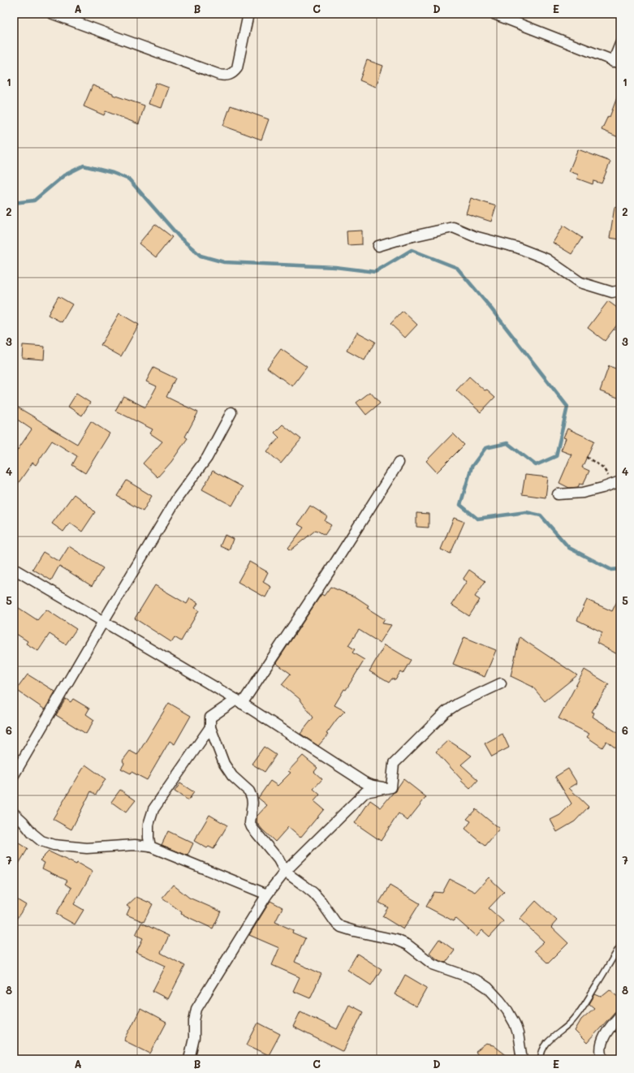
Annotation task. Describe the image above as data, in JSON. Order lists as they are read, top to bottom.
{
  "grid": {
    "columns": [
      "A",
      "B",
      "C",
      "D",
      "E"
    ],
    "rows": [
      "1",
      "2",
      "3",
      "4",
      "5",
      "6",
      "7",
      "8"
    ]
  }
}
